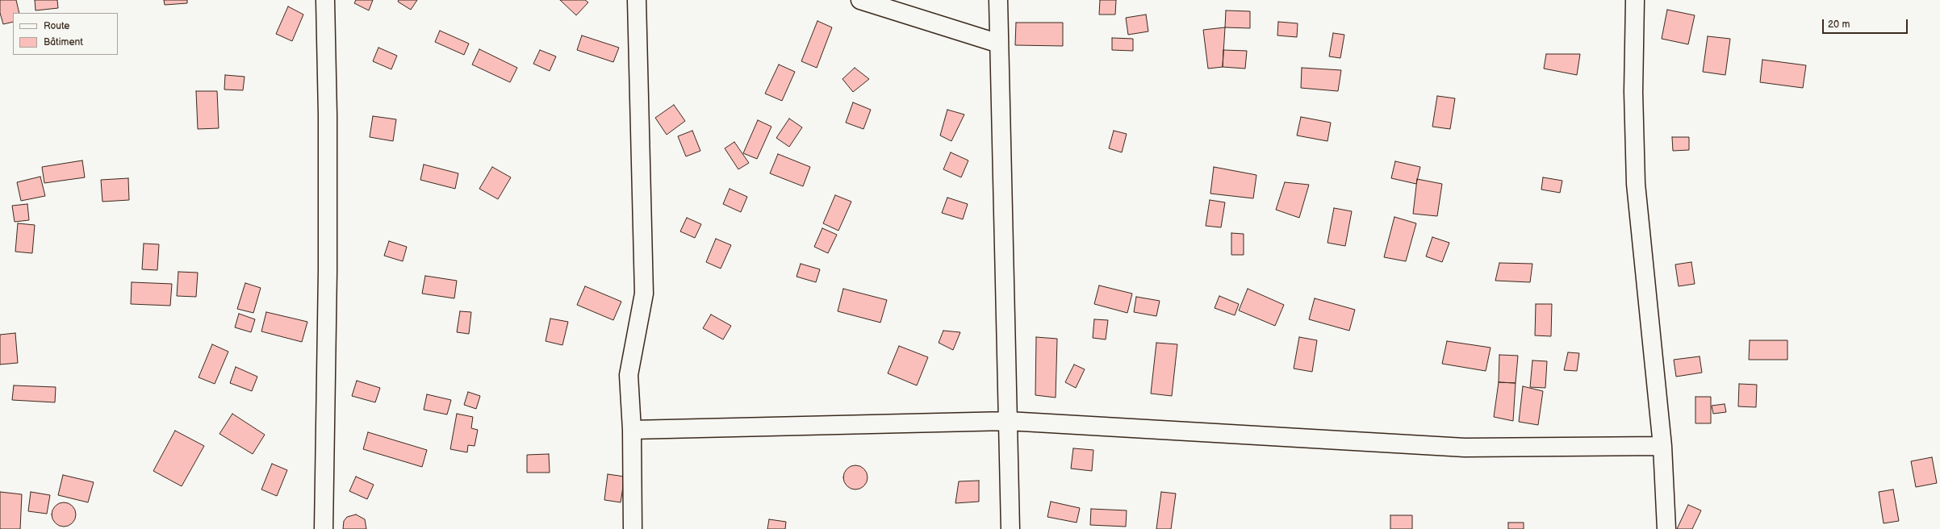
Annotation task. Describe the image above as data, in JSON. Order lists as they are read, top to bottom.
{
  "legend": ["Route", "Bâtiment"],
  "scale_bar": "20 m"
}
